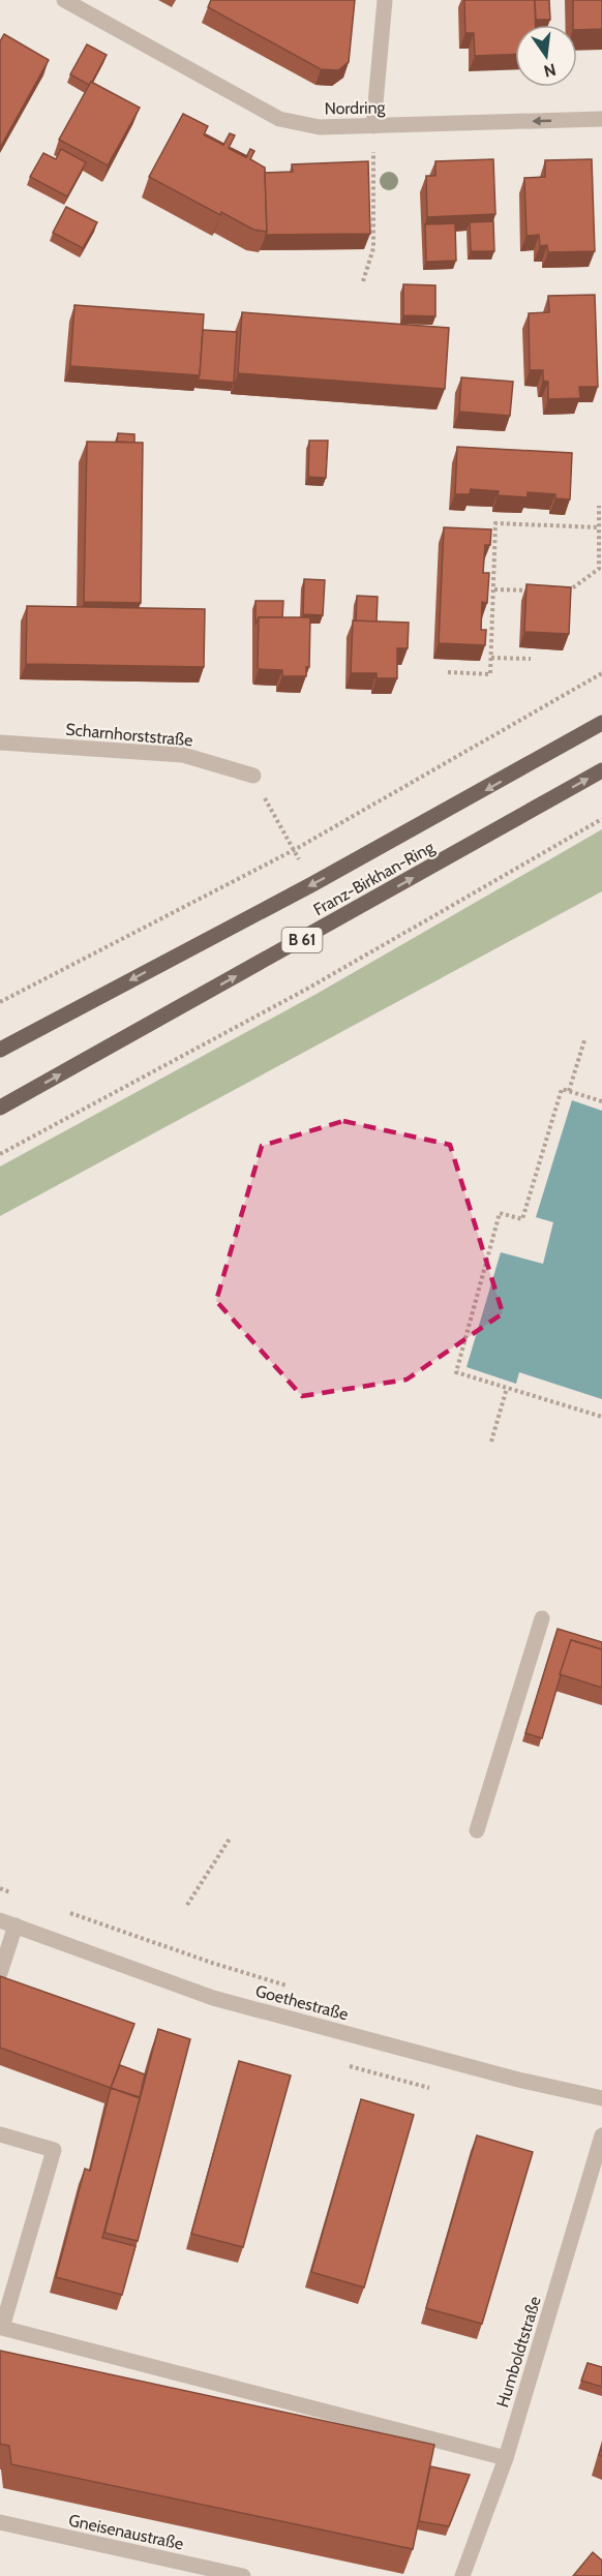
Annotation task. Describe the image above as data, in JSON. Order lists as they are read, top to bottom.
{
  "streets": {
    "main road": ["Franz-Birkhan-Ring", "B 61"],
    "street": [
      "Nordring",
      "Scharnhorststraße",
      "Goethestraße",
      "Humboldtstraße",
      "Gneisenaustraße"
    ]
  },
  "one_way": ["Nordring"],
  "north": "bottom"
}
